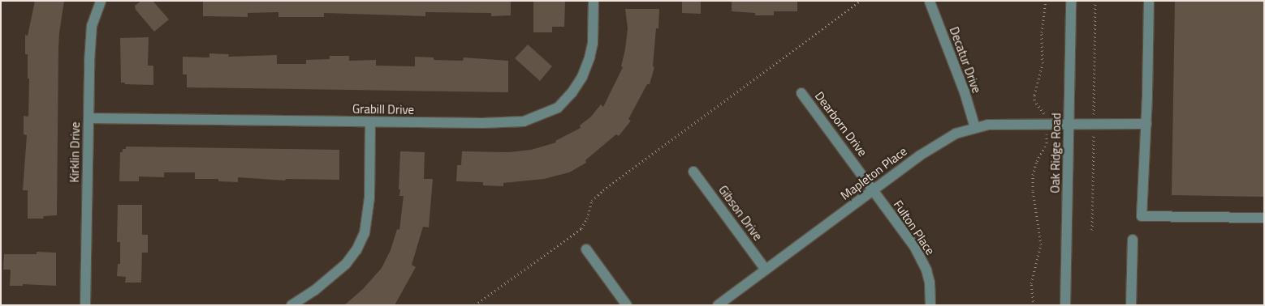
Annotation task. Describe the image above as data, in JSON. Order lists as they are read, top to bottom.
{
  "streets": {
    "street": [
      "Decatur Drive",
      "Grabill Drive",
      "Dearborn Drive",
      "Kirklin Drive",
      "Oak Ridge Road",
      "Mapleton Place",
      "Gibson Drive",
      "Fulton Place"
    ]
  },
  "crossings": [
    ["Decatur Drive", "Mapleton Place"],
    ["Grabill Drive", "Kirklin Drive"],
    ["Dearborn Drive", "Mapleton Place"],
    ["Dearborn Drive", "Fulton Place"],
    ["Oak Ridge Road", "Mapleton Place"],
    ["Mapleton Place", "Gibson Drive"],
    ["Mapleton Place", "Fulton Place"]
  ]
}
